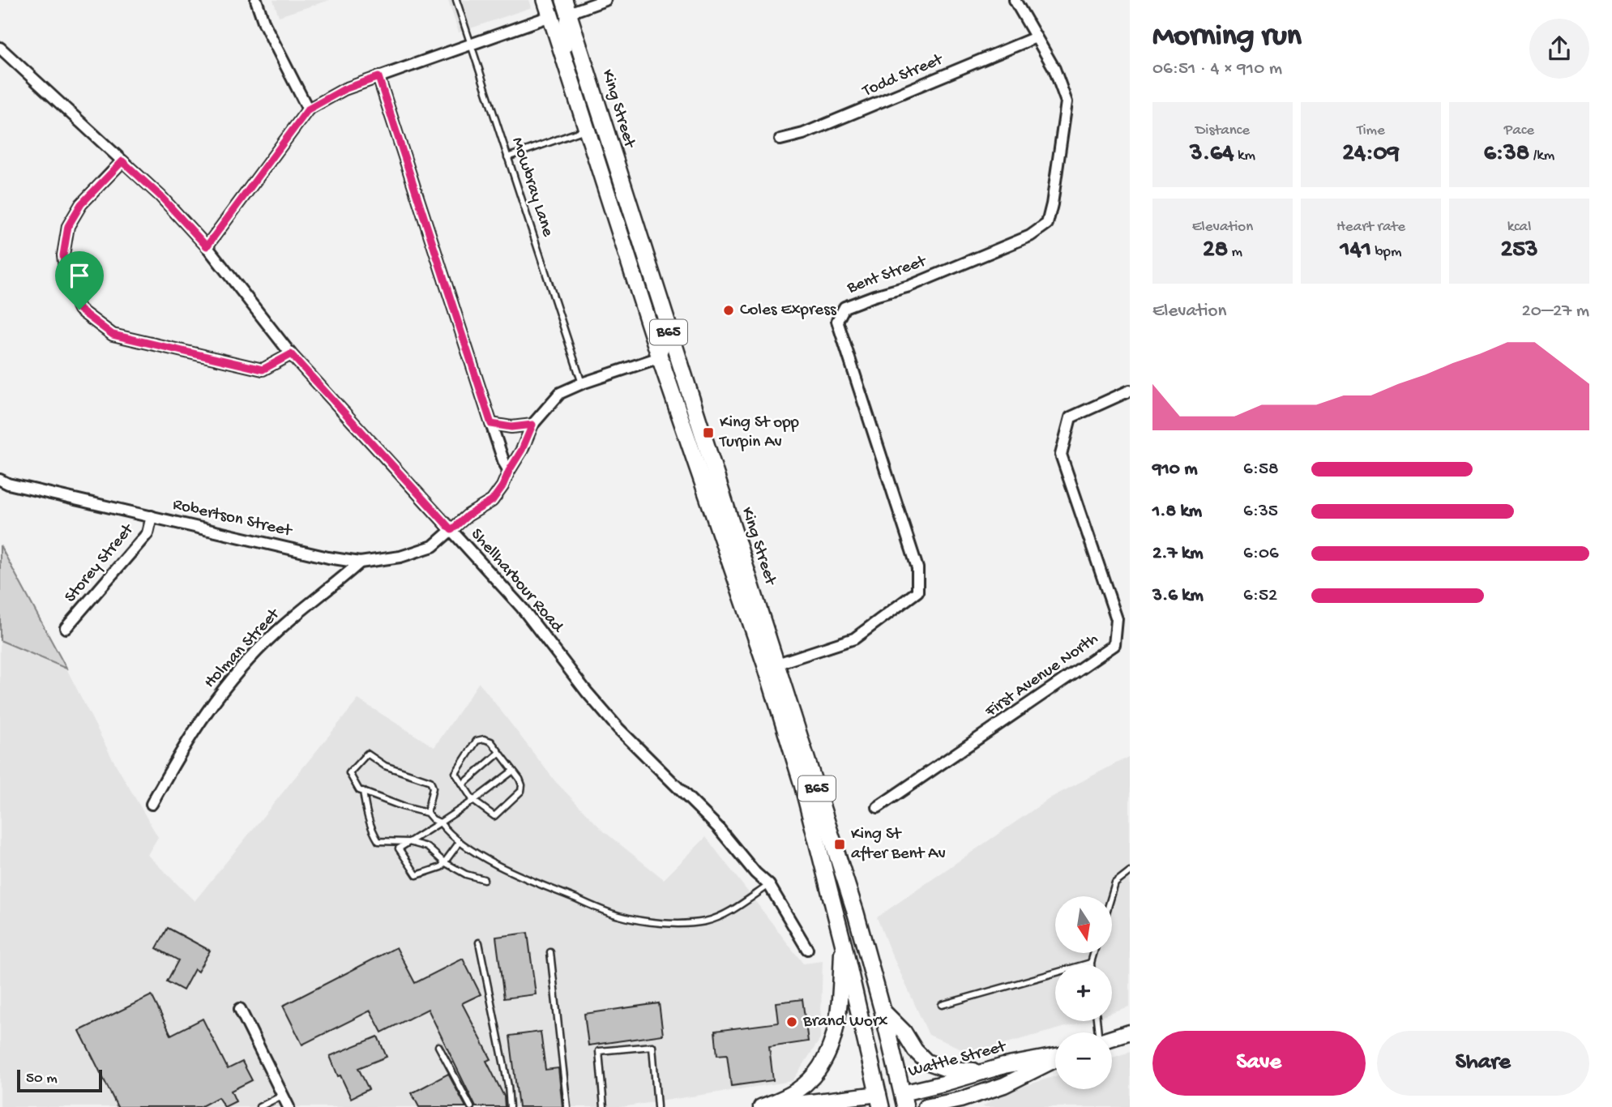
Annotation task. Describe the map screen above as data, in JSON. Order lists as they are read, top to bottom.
{
  "streets": {
    "main road": ["King Street", "B65", "Wattle Street"],
    "street": [
      "Todd Street",
      "Bent Street",
      "Robertson Street",
      "Storey Street",
      "Shellharbour Road",
      "Holman Street",
      "First Avenue North"
    ],
    "lane": ["Mowbray Lane"]
  },
  "crossings": [
    ["Todd Street", "Bent Street"],
    ["King Street", "Bent Street"],
    ["King Street", "Robertson Street"],
    ["King Street", "Wattle Street"],
    ["Mowbray Lane", "Robertson Street"],
    ["Robertson Street", "Storey Street"],
    ["Robertson Street", "Shellharbour Road"],
    ["Robertson Street", "Holman Street"]
  ],
  "places": {
    "other": ["Coles Express", "Brand Worx"],
    "transit": ["King St opp Turpin Av", "King St after Bent Av"]
  },
  "scale_bar": "50 m",
  "north": "bottom",
  "page": {
    "heading": ["Morning run", "06:51 · 4 × 910 m"],
    "stats": [
      ["Distance", "3.64 km"],
      ["Time", "24:09"],
      ["Pace", "6:38 /km"],
      ["Elevation", "28 m"],
      ["Heart rate", "141 bpm"],
      ["kcal", "253"]
    ],
    "chart": ["Elevation", "20–27 m"],
    "list": [
      {
        "name": "910 m",
        "note": "6:58"
      },
      {
        "name": "1.8 km",
        "note": "6:35"
      },
      {
        "name": "2.7 km",
        "note": "6:06"
      },
      {
        "name": "3.6 km",
        "note": "6:52"
      }
    ],
    "map_buttons": ["+", "−"],
    "buttons": ["Save", "Share"],
    "scale": "50 m"
  }
}
